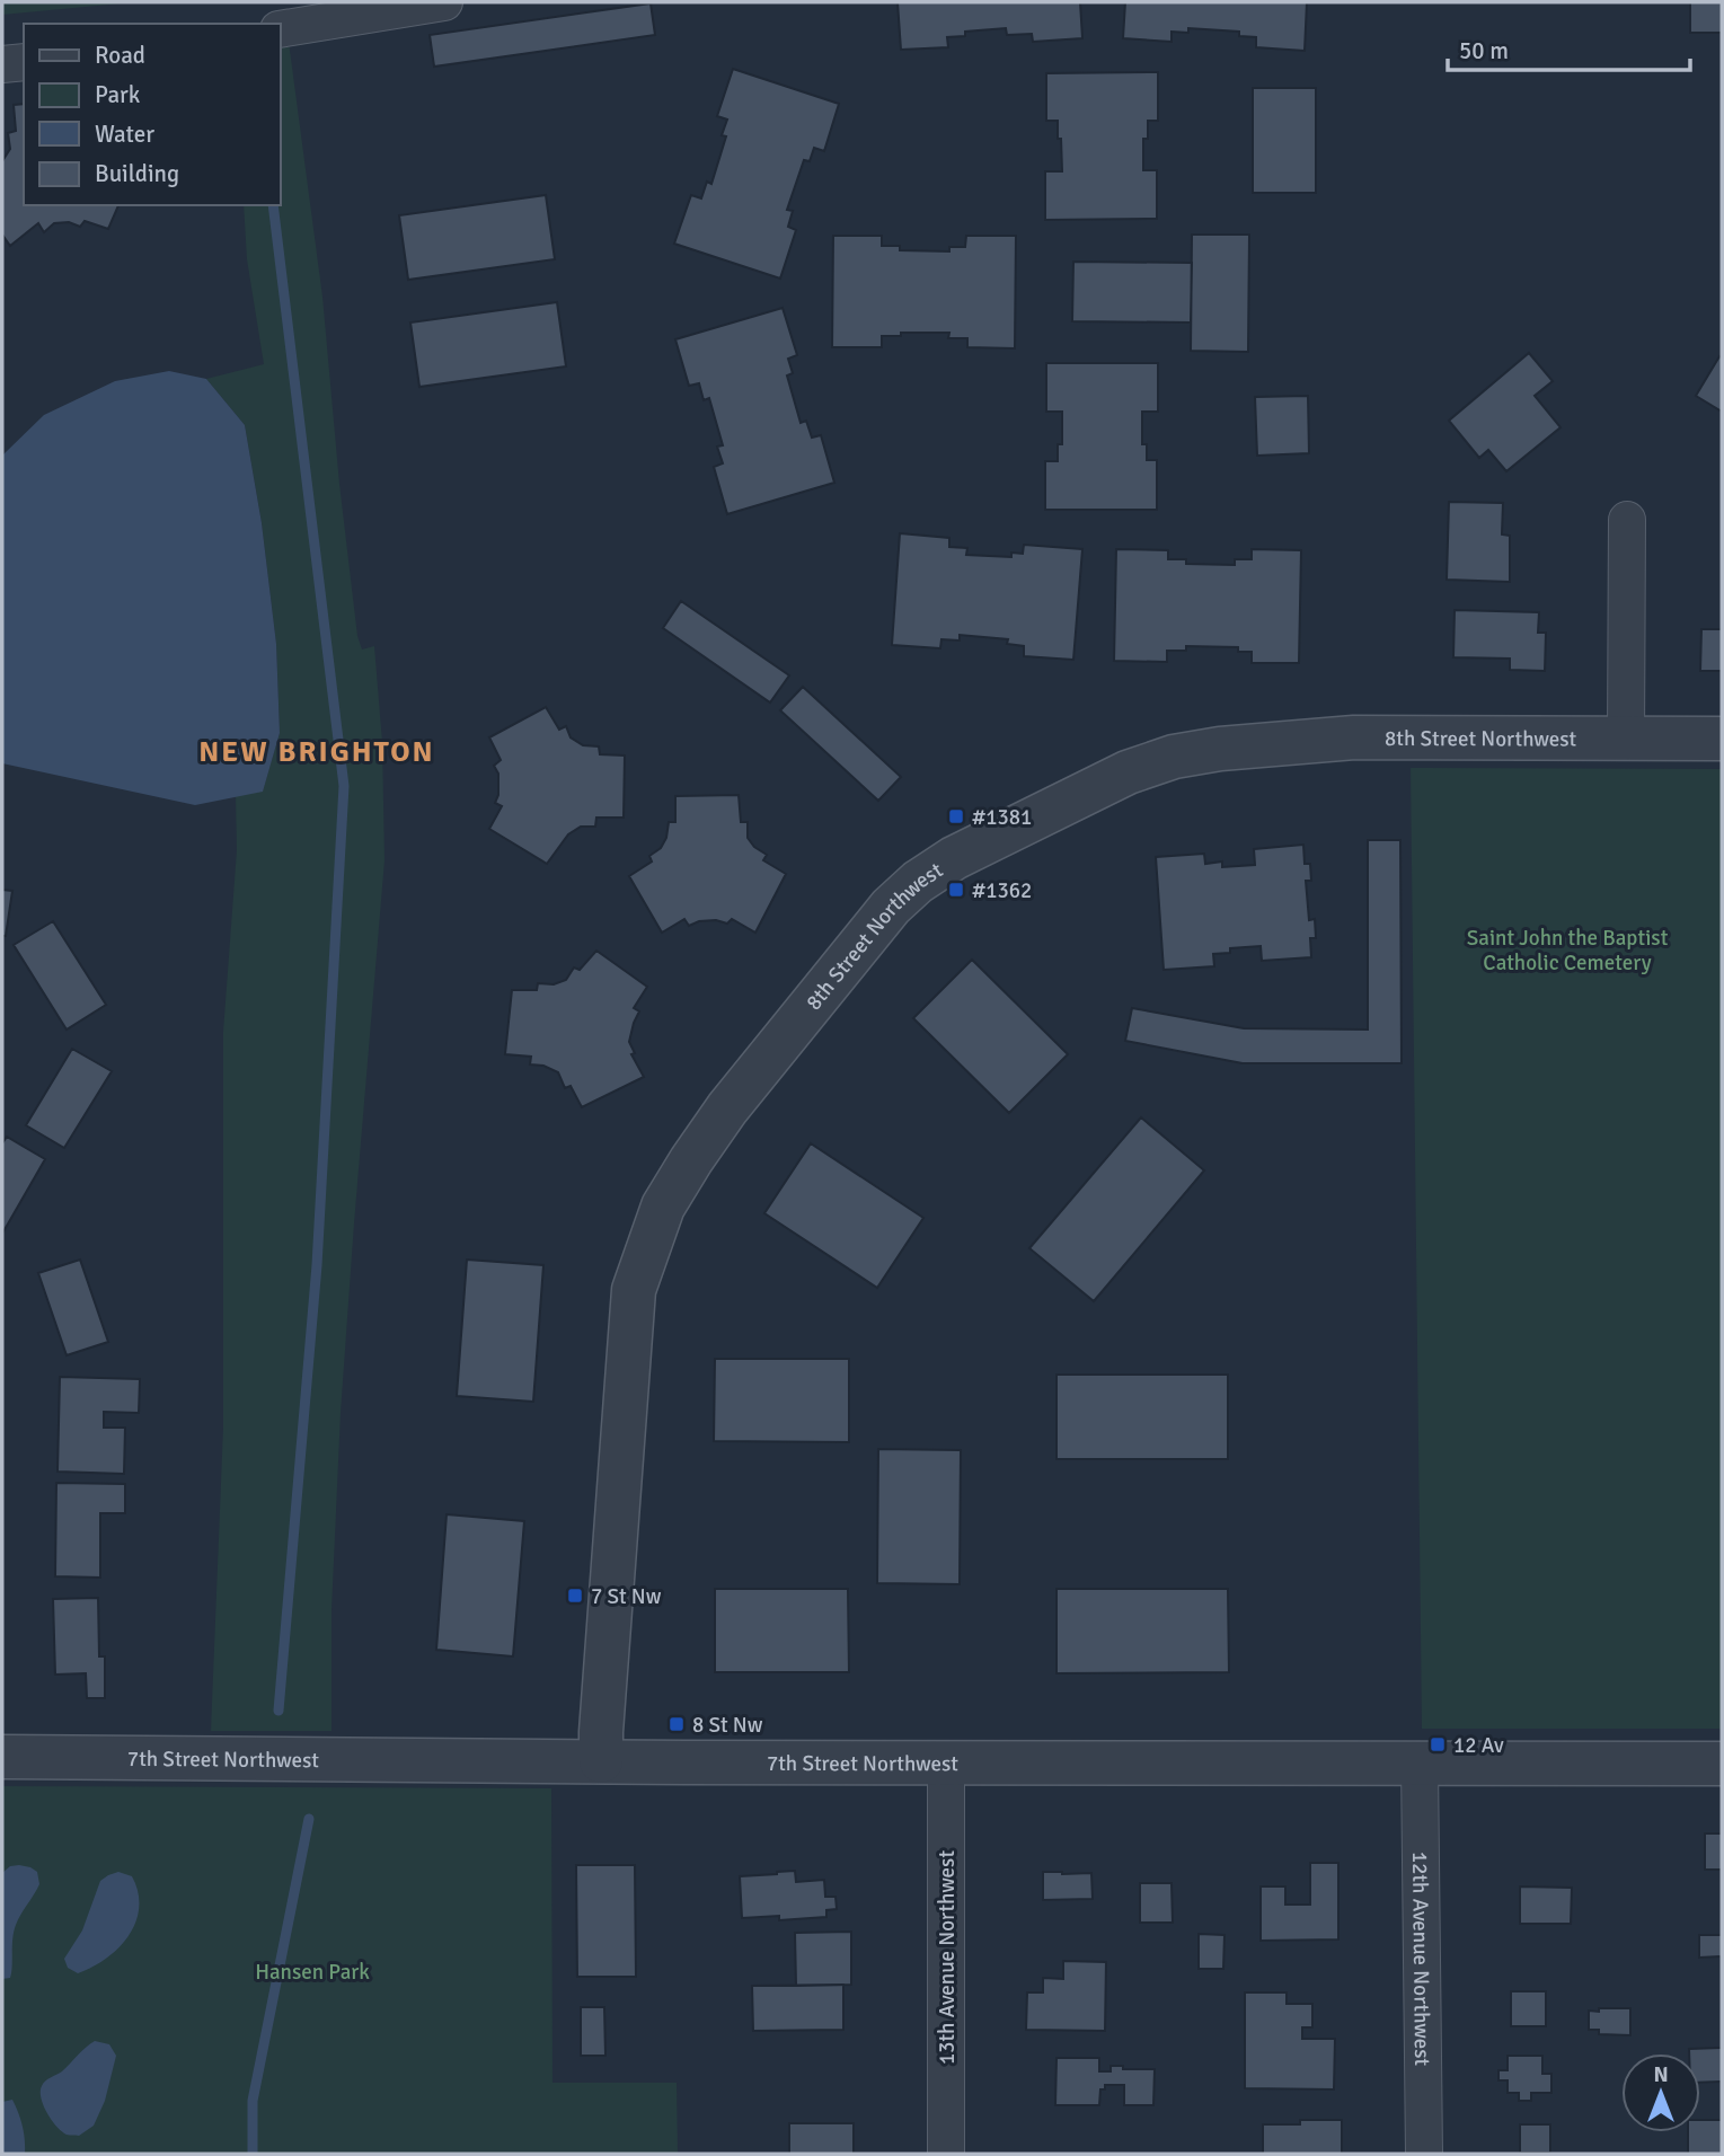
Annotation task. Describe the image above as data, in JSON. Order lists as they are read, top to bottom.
{
  "streets": {
    "street": [
      "8th Street Northwest",
      "7th Street Northwest",
      "13th Avenue Northwest",
      "12th Avenue Northwest"
    ]
  },
  "crossings": [
    ["8th Street Northwest", "7th Street Northwest"],
    ["7th Street Northwest", "13th Avenue Northwest"],
    ["7th Street Northwest", "12th Avenue Northwest"]
  ],
  "districts": ["NEW BRIGHTON"],
  "parks": ["Saint John the Baptist Catholic Cemetery", "Hansen Park"],
  "places": {
    "transit": [
      "#1381",
      "#1362",
      "7 St Nw",
      "8 St Nw",
      "12 Av"
    ]
  },
  "legend": [
    "Road",
    "Park",
    "Water",
    "Building"
  ],
  "scale_bar": "50 m",
  "north": "top"
}
